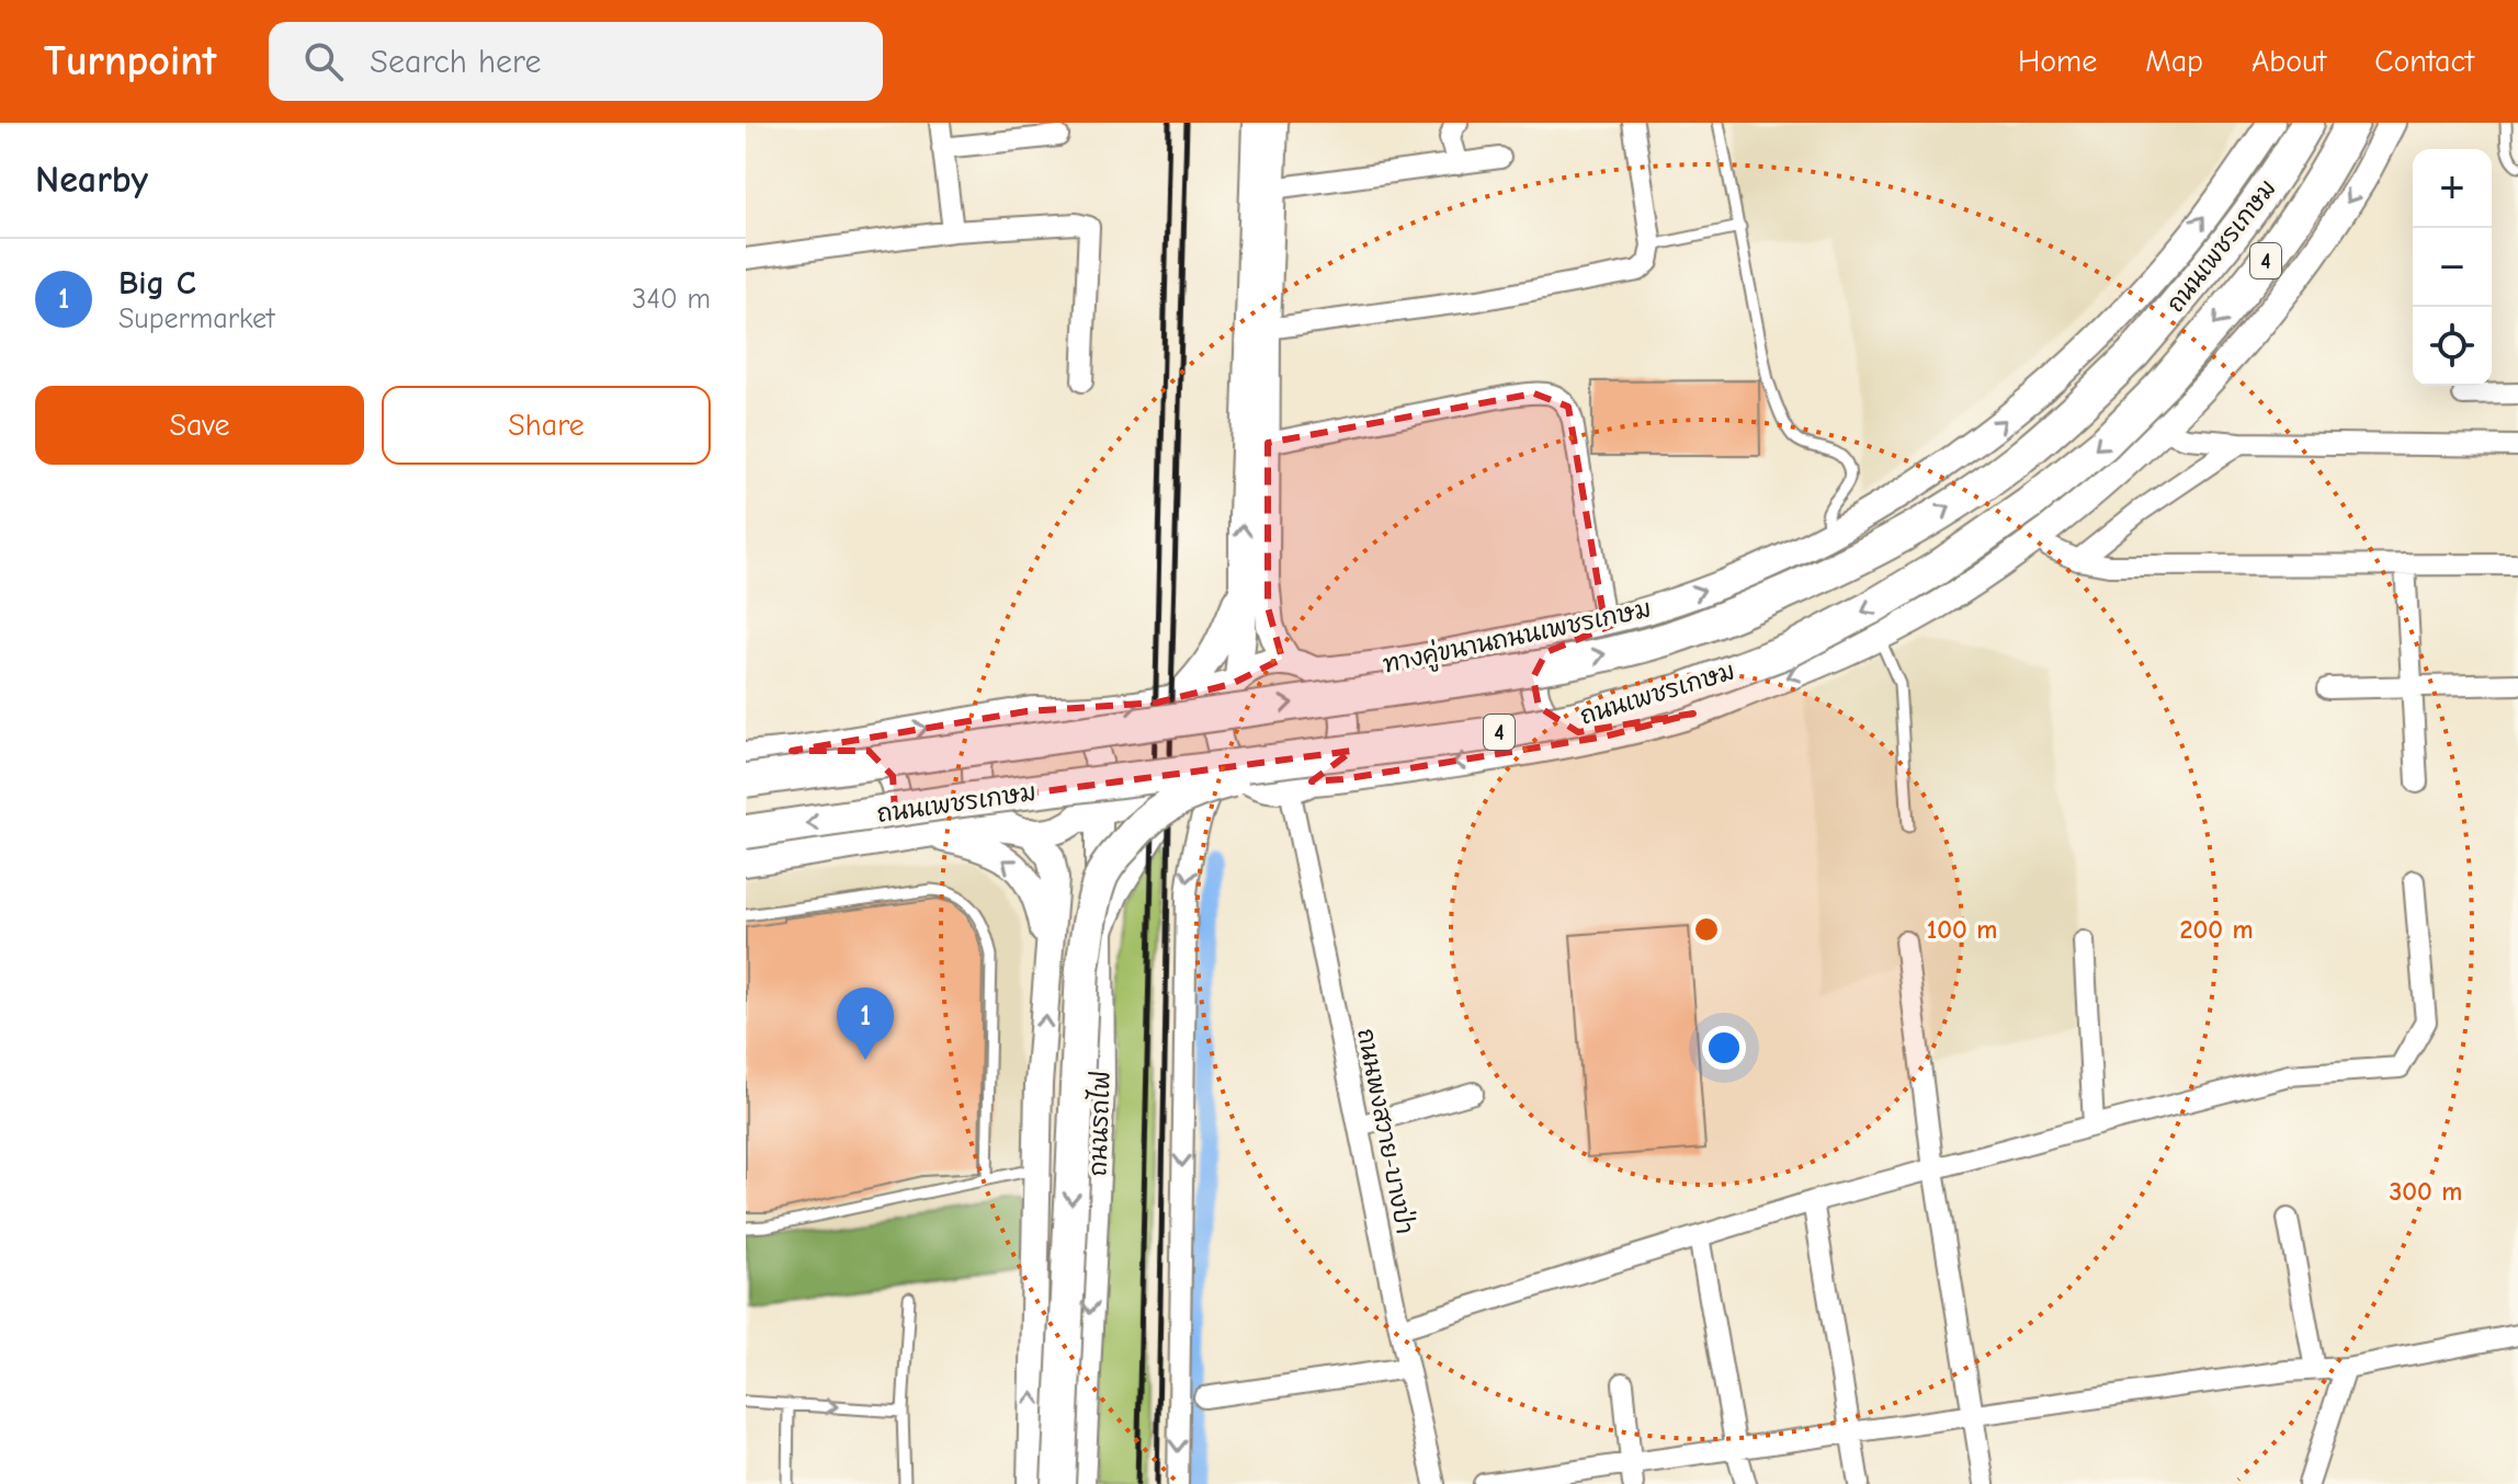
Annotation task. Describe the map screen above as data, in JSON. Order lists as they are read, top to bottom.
{
  "streets": {
    "highway": ["ถนนเพชรเกษม", "4"],
    "main road": ["ทางคู่ขนานถนนเพชรเกษม", "ถนนรถไฟ"],
    "street": ["ถนนพงสวาย-บางป่า"]
  },
  "crossings": [
    ["ถนนเพชรเกษม", "4"],
    ["ถนนเพชรเกษม", "ทางคู่ขนานถนนเพชรเกษม"],
    ["ถนนเพชรเกษม", "ถนนรถไฟ"],
    ["ถนนเพชรเกษม", "ถนนพงสวาย-บางป่า"],
    ["4", "ทางคู่ขนานถนนเพชรเกษม"],
    ["4", "ถนนพงสวาย-บางป่า"],
    ["ทางคู่ขนานถนนเพชรเกษม", "ถนนพงสวาย-บางป่า"]
  ],
  "page": {
    "header": "Turnpoint",
    "search": "Search here",
    "nav": [
      "Home",
      "Map",
      "About",
      "Contact"
    ],
    "heading": "Nearby",
    "map_buttons": ["+", "−"],
    "list": [
      {
        "mark": "1",
        "name": "Big C",
        "note": "Supermarket",
        "value": "340 m"
      }
    ],
    "buttons": ["Save", "Share"],
    "pins": "1"
  },
  "rings": ["100 m", "200 m", "300 m"]
}
